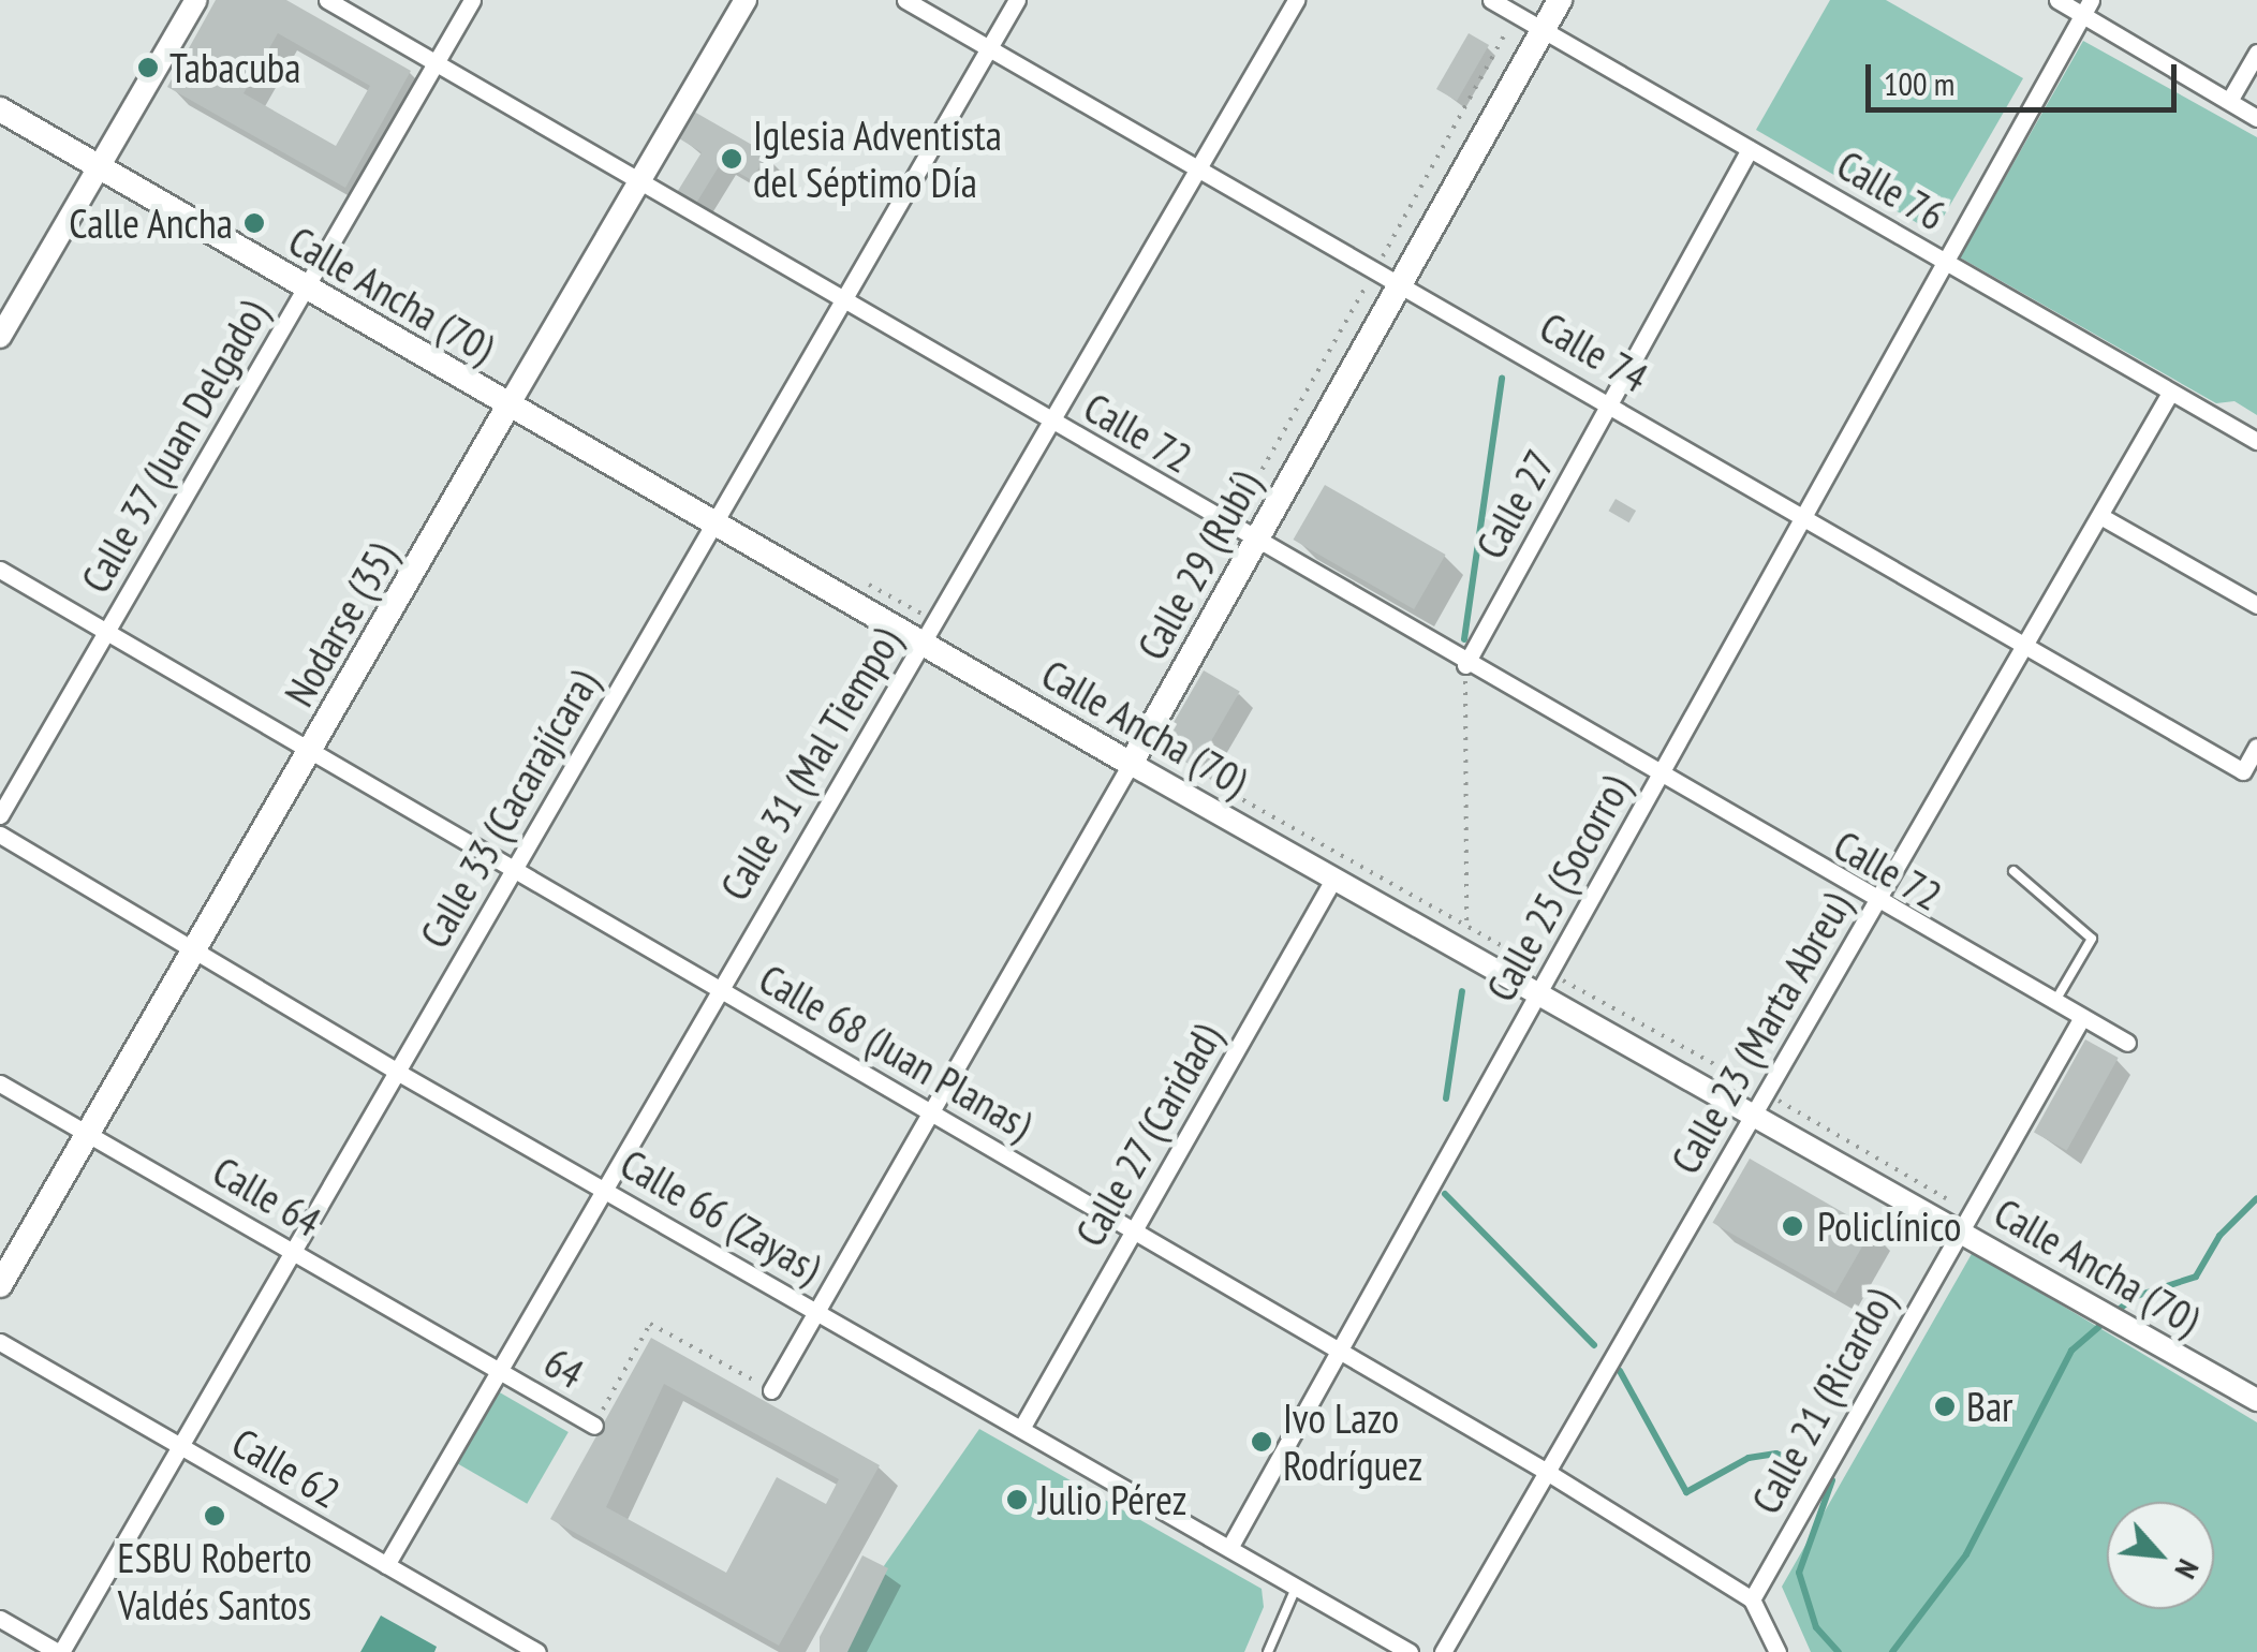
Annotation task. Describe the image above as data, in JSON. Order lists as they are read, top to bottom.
{
  "streets": {
    "main road": ["Calle Ancha (70)", "Calle 29 (Rubí)", "Nodarse (35)"],
    "street": [
      "Calle 76",
      "Calle 74",
      "Calle 72",
      "Calle 37 (Juan Delgado)",
      "Calle 27",
      "Calle 31 (Mal Tiempo)",
      "Calle 33 (Cacarajícara)",
      "Calle 25 (Socorro)",
      "Calle 23 (Marta Abreu)",
      "Calle 68 (Juan Planas)",
      "Calle 27 (Caridad)",
      "Calle 64",
      "Calle 66 (Zayas)",
      "64",
      "Calle 21 (Ricardo)",
      "Calle 62"
    ]
  },
  "crossings": [
    ["Calle 76", "Calle 27"],
    ["Calle 76", "Calle 29 (Rubí)"],
    ["Calle 76", "Calle 25 (Socorro)"],
    ["Calle 76", "Calle 23 (Marta Abreu)"],
    ["Calle Ancha (70)", "Calle 37 (Juan Delgado)"],
    ["Calle Ancha (70)", "Calle 29 (Rubí)"],
    ["Calle Ancha (70)", "Nodarse (35)"],
    ["Calle Ancha (70)", "Calle 31 (Mal Tiempo)"],
    ["Calle Ancha (70)", "Calle 33 (Cacarajícara)"],
    ["Calle Ancha (70)", "Calle 25 (Socorro)"],
    ["Calle Ancha (70)", "Calle 23 (Marta Abreu)"],
    ["Calle Ancha (70)", "Calle 27 (Caridad)"],
    ["Calle Ancha (70)", "Calle 21 (Ricardo)"],
    ["Calle 74", "Calle 27"],
    ["Calle 74", "Calle 29 (Rubí)"],
    ["Calle 74", "Calle 31 (Mal Tiempo)"],
    ["Calle 74", "Calle 33 (Cacarajícara)"],
    ["Calle 74", "Calle 25 (Socorro)"],
    ["Calle 74", "Calle 23 (Marta Abreu)"],
    ["Calle 72", "Calle 37 (Juan Delgado)"],
    ["Calle 72", "Calle 27"],
    ["Calle 72", "Calle 29 (Rubí)"],
    ["Calle 72", "Nodarse (35)"],
    ["Calle 72", "Calle 31 (Mal Tiempo)"],
    ["Calle 72", "Calle 33 (Cacarajícara)"],
    ["Calle 72", "Calle 25 (Socorro)"],
    ["Calle 72", "Calle 23 (Marta Abreu)"],
    ["Calle 72", "Calle 21 (Ricardo)"],
    ["Calle 37 (Juan Delgado)", "Calle 68 (Juan Planas)"],
    ["Calle 29 (Rubí)", "Calle 68 (Juan Planas)"],
    ["Calle 29 (Rubí)", "Calle 66 (Zayas)"],
    ["Nodarse (35)", "Calle 68 (Juan Planas)"],
    ["Nodarse (35)", "Calle 64"],
    ["Nodarse (35)", "Calle 66 (Zayas)"],
    ["Calle 31 (Mal Tiempo)", "Calle 68 (Juan Planas)"],
    ["Calle 31 (Mal Tiempo)", "Calle 64"],
    ["Calle 31 (Mal Tiempo)", "Calle 66 (Zayas)"],
    ["Calle 31 (Mal Tiempo)", "64"],
    ["Calle 31 (Mal Tiempo)", "Calle 62"],
    ["Calle 33 (Cacarajícara)", "Calle 68 (Juan Planas)"],
    ["Calle 33 (Cacarajícara)", "Calle 64"],
    ["Calle 33 (Cacarajícara)", "Calle 66 (Zayas)"],
    ["Calle 33 (Cacarajícara)", "Calle 62"],
    ["Calle 25 (Socorro)", "Calle 68 (Juan Planas)"],
    ["Calle 25 (Socorro)", "Calle 66 (Zayas)"],
    ["Calle 23 (Marta Abreu)", "Calle 68 (Juan Planas)"],
    ["Calle 68 (Juan Planas)", "Calle 27 (Caridad)"],
    ["Calle 68 (Juan Planas)", "Calle 21 (Ricardo)"],
    ["Calle 27 (Caridad)", "Calle 66 (Zayas)"],
    ["Calle 64", "64"]
  ],
  "places": [
    "Tabacuba",
    "Iglesia Adventista del Séptimo Día",
    "Calle Ancha",
    "Policlínico",
    "Bar",
    "Ivo Lazo Rodríguez",
    "Julio Pérez",
    "ESBU Roberto Valdés Santos"
  ],
  "scale_bar": "100 m",
  "north": "bottom right"
}
